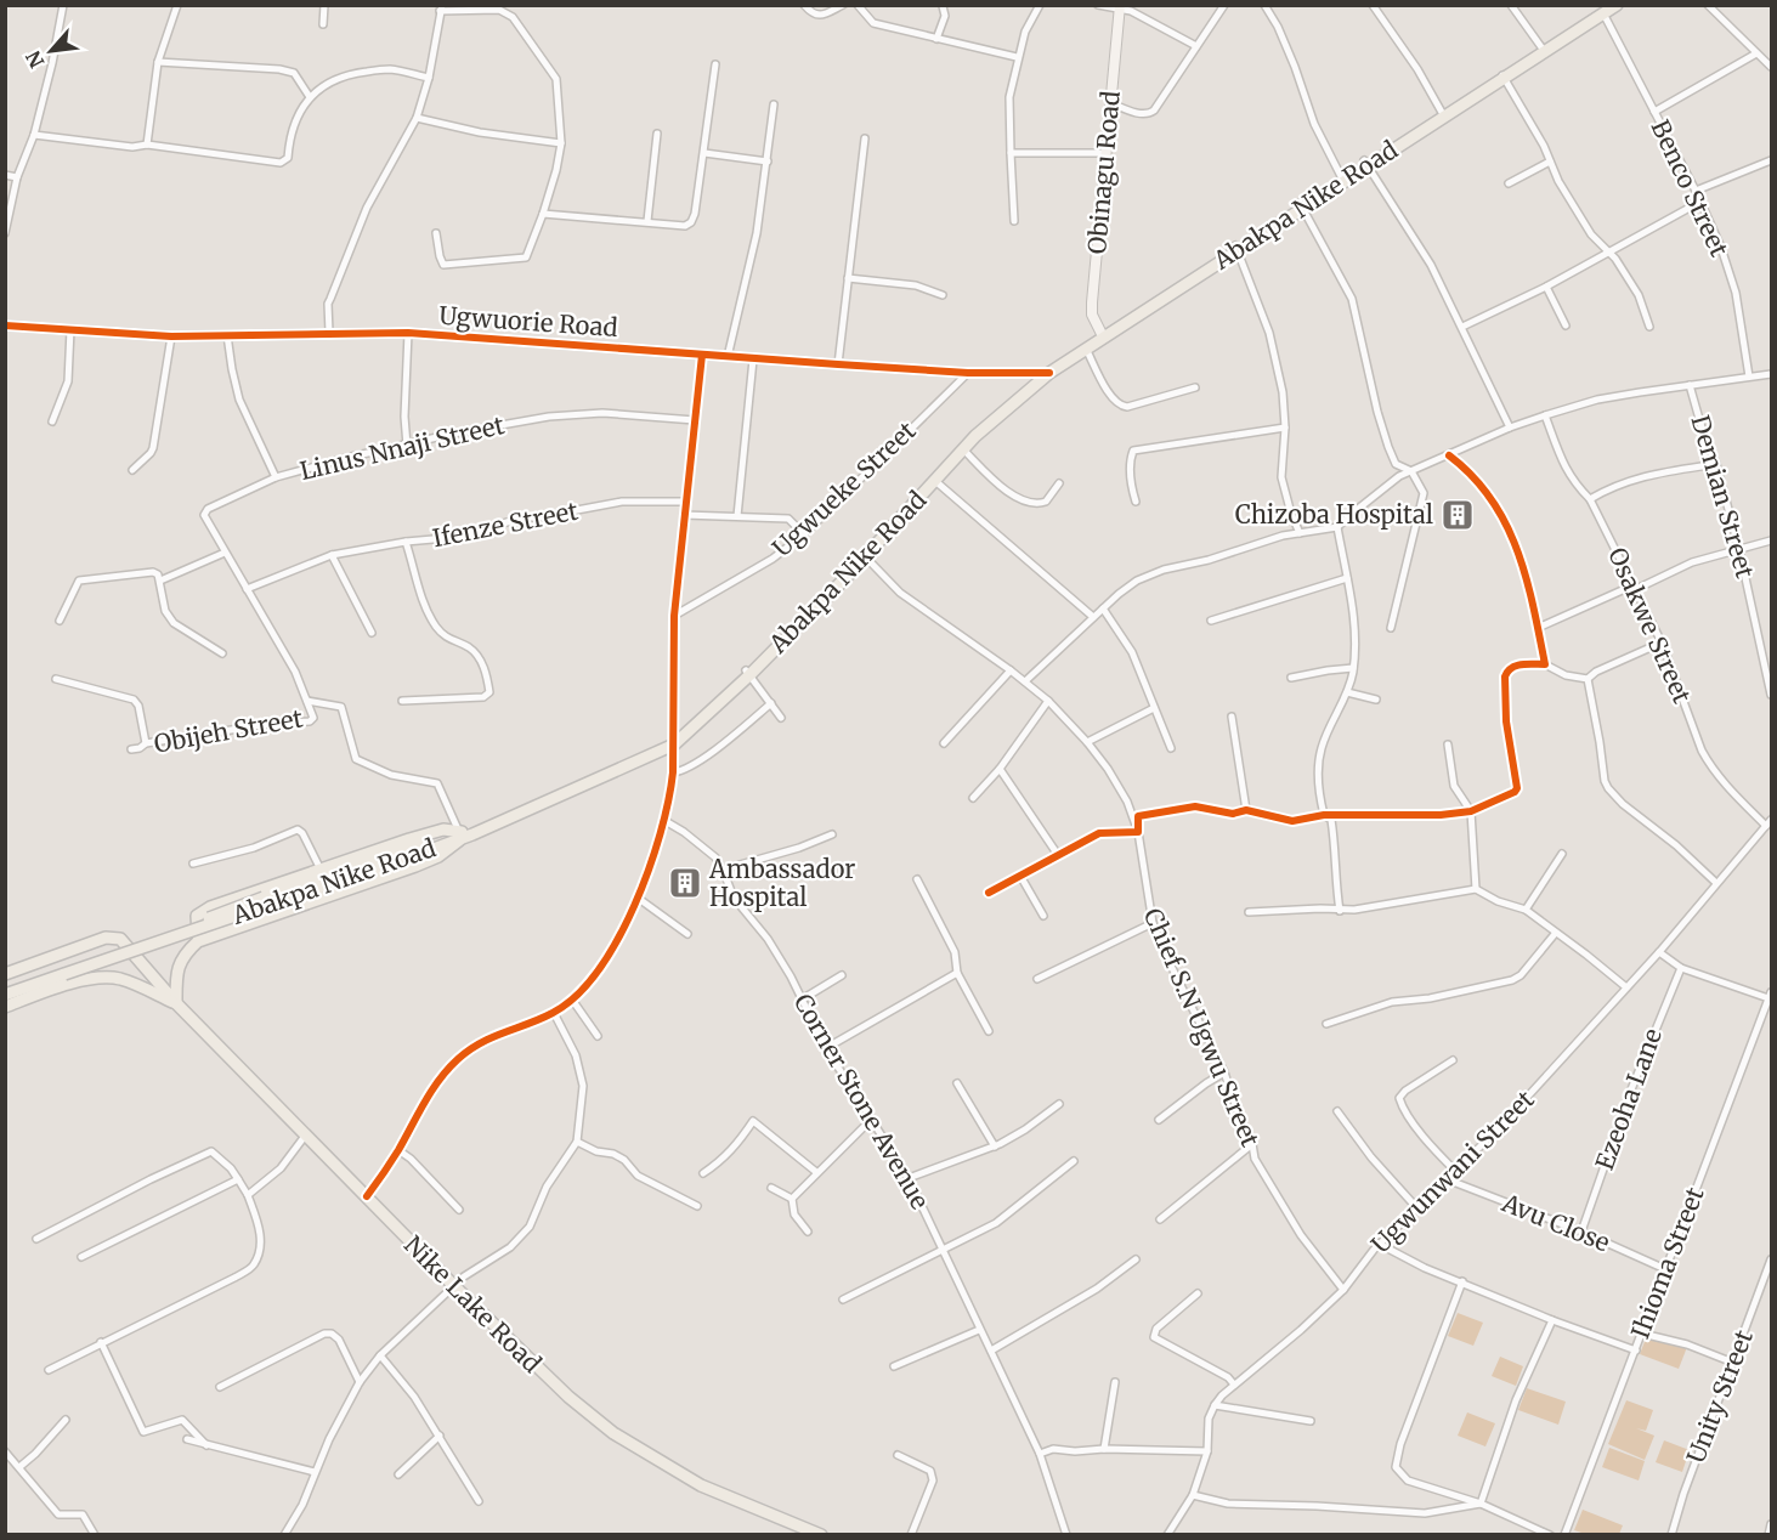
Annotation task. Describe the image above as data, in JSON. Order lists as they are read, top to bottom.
{
  "streets": {
    "main road": ["Abakpa Nike Road", "Nike Lake Road"],
    "street": [
      "Obinagu Road",
      "Benco Street",
      "Ugwuorie Road",
      "Linus Nnaji Street",
      "Ugwueke Street",
      "Demian Street",
      "Ifenze Street",
      "Osakwe Street",
      "Obijeh Street",
      "Chief S.N Ugwu Street",
      "Ezeoha Lane",
      "Corner Stone Avenue",
      "Ugwunwani Street",
      "Avu Close",
      "Ihioma Street",
      "Unity Street"
    ]
  },
  "crossings": [
    ["Obinagu Road", "Abakpa Nike Road"],
    ["Benco Street", "Abakpa Nike Road"],
    ["Abakpa Nike Road", "Ugwuorie Road"],
    ["Abakpa Nike Road", "Chief S.N Ugwu Street"],
    ["Ugwuorie Road", "Ugwueke Street"],
    ["Linus Nnaji Street", "Ifenze Street"],
    ["Linus Nnaji Street", "Obijeh Street"],
    ["Ifenze Street", "Obijeh Street"],
    ["Osakwe Street", "Ugwunwani Street"],
    ["Chief S.N Ugwu Street", "Ugwunwani Street"],
    ["Ezeoha Lane", "Avu Close"],
    ["Ugwunwani Street", "Avu Close"],
    ["Avu Close", "Ihioma Street"]
  ],
  "places": {
    "building": ["Chizoba Hospital", "Ambassador Hospital"]
  },
  "north": "bottom left"
}
